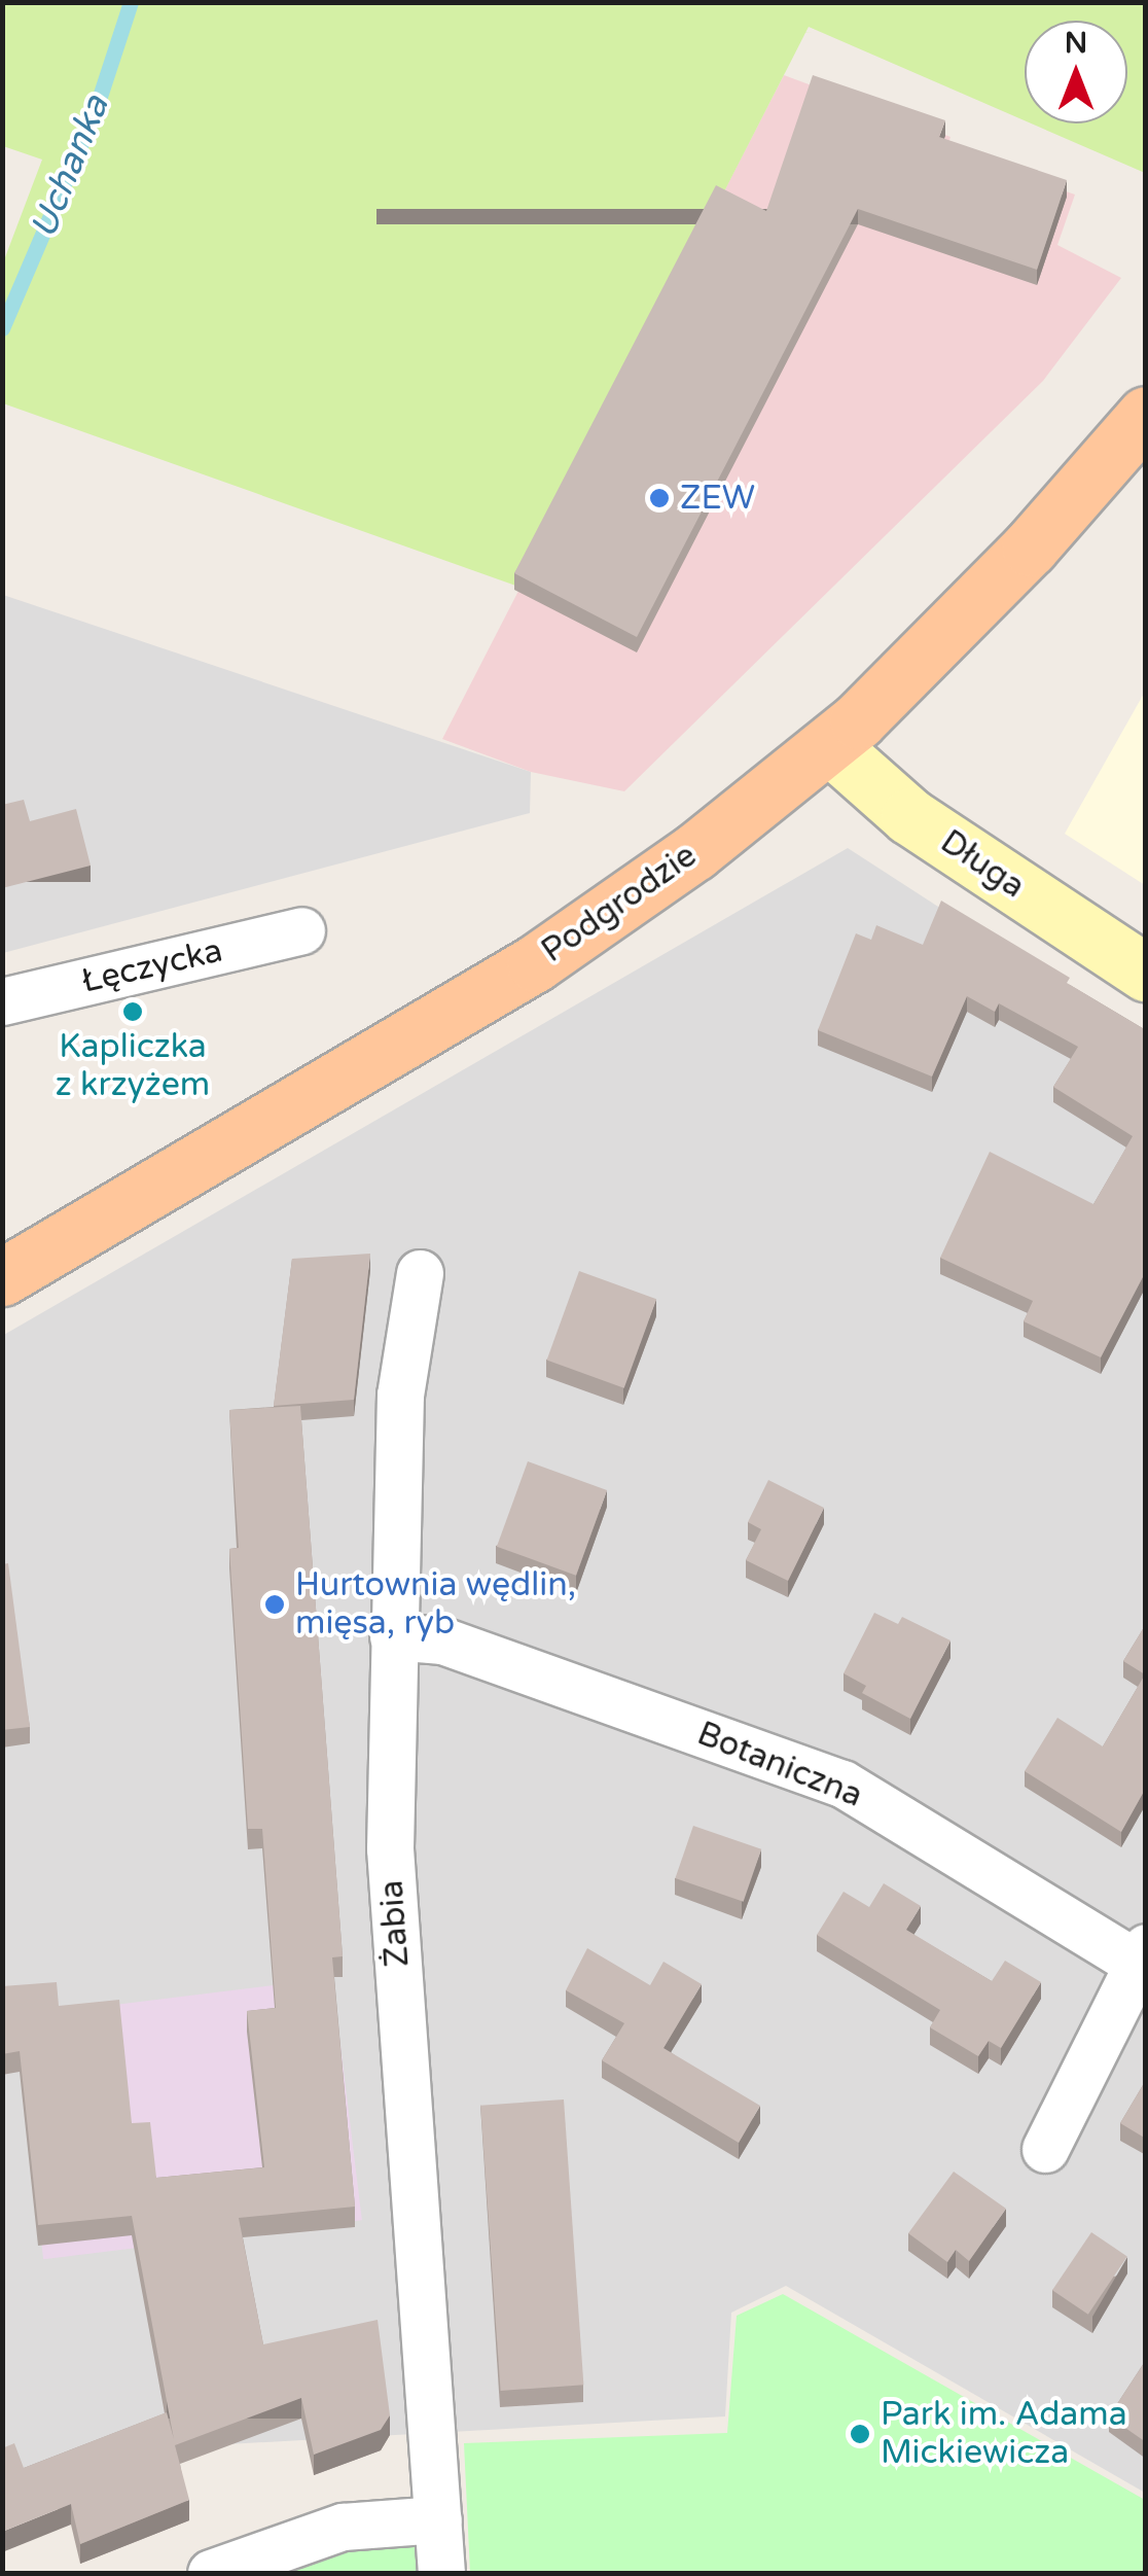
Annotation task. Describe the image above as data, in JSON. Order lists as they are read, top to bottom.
{
  "streets": {
    "main road": ["Podgrodzie"],
    "street": [
      "Długa",
      "Łęczycka",
      "Botaniczna",
      "Żabia"
    ]
  },
  "crossings": [
    ["Długa", "Podgrodzie"],
    ["Botaniczna", "Żabia"]
  ],
  "water": ["Uchanka"],
  "places": [
    "ZEW",
    "Kapliczka z krzyżem",
    "Hurtownia wędlin, mięsa, ryb",
    "Park im. Adama Mickiewicza"
  ],
  "north": "top"
}
